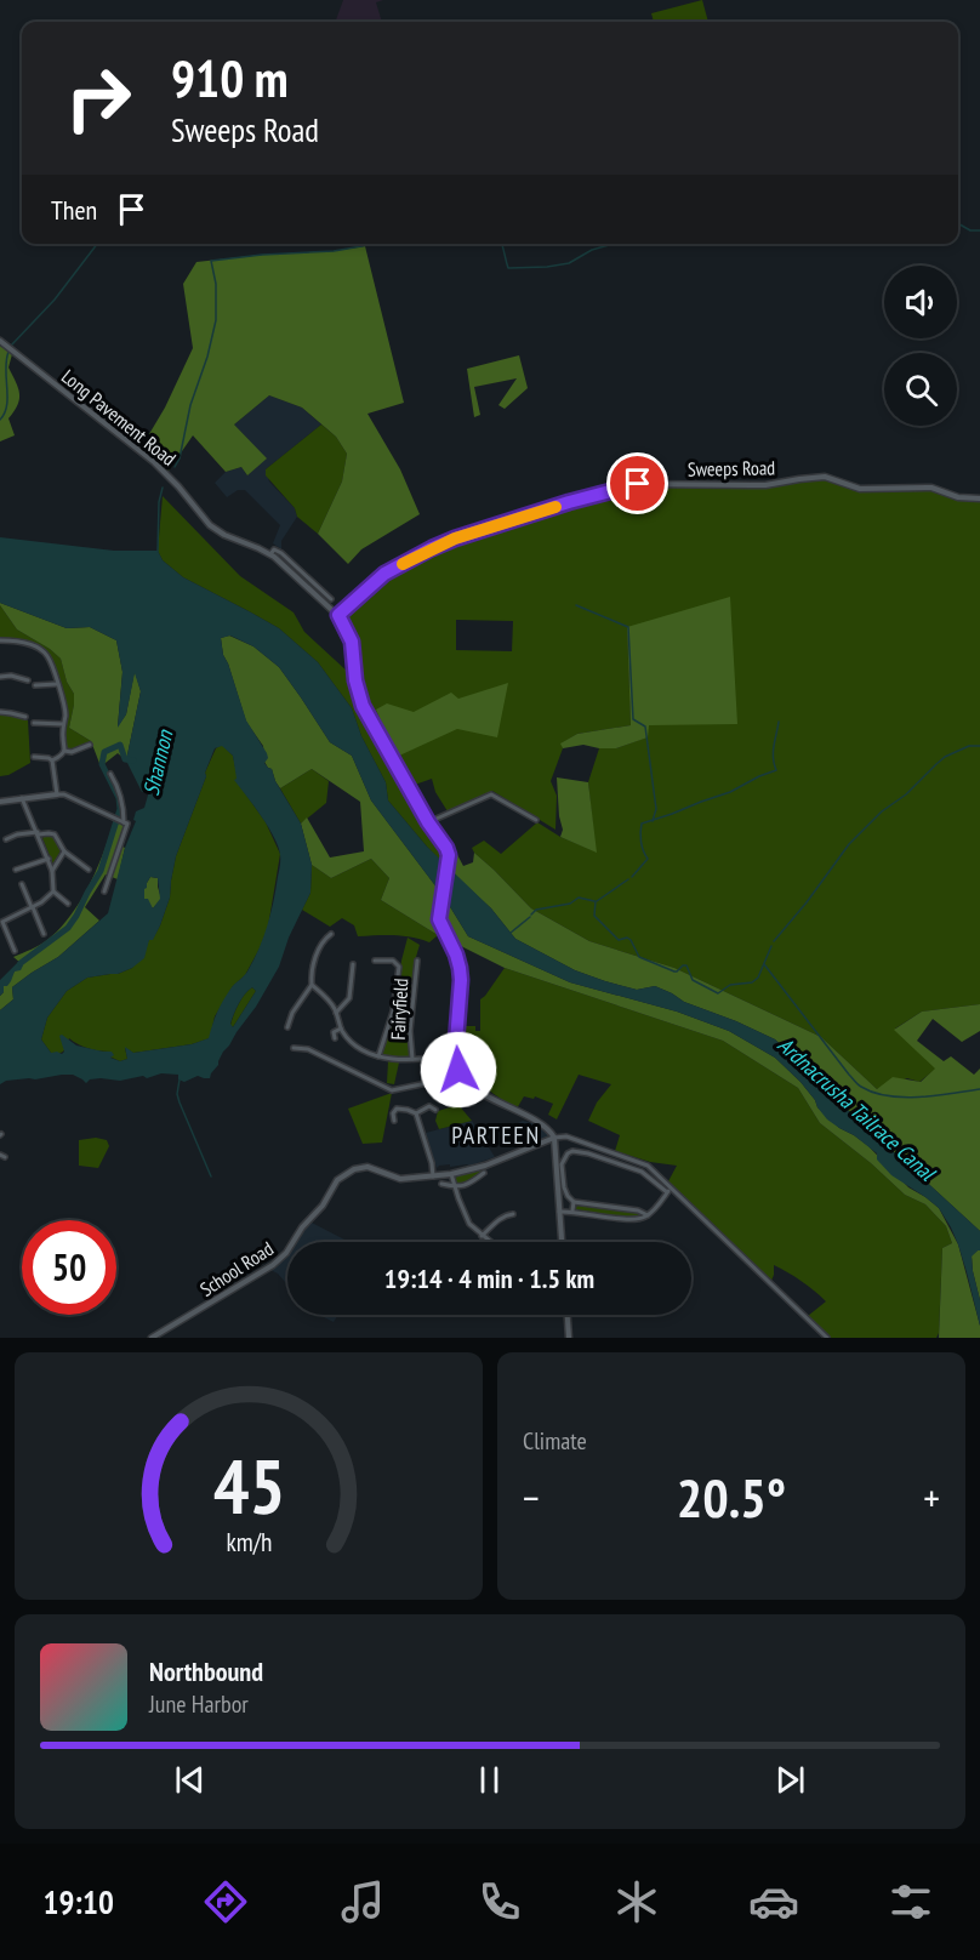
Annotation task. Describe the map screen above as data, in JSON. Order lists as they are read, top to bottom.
{
  "streets": {
    "street": [
      "Long Pavement Road",
      "Sweeps Road",
      "Fairyfield",
      "School Road"
    ]
  },
  "crossings": [
    ["Long Pavement Road", "Sweeps Road"],
    ["Long Pavement Road", "Fairyfield"]
  ],
  "districts": ["PARTEEN"],
  "water": ["Shannon", "Ardnacrusha Tailrace Canal"],
  "page": {
    "turn": ["910 m", "Sweeps Road"],
    "then": "Then",
    "limit": "50",
    "trip": "19:14 · 4 min · 1.5 km",
    "tile": "Climate",
    "heat": ["−", "20.5°", "+"],
    "song": ["Northbound", "June Harbor"],
    "tabs": "19:10",
    "gauge": ["45", "km/h"]
  }
}
